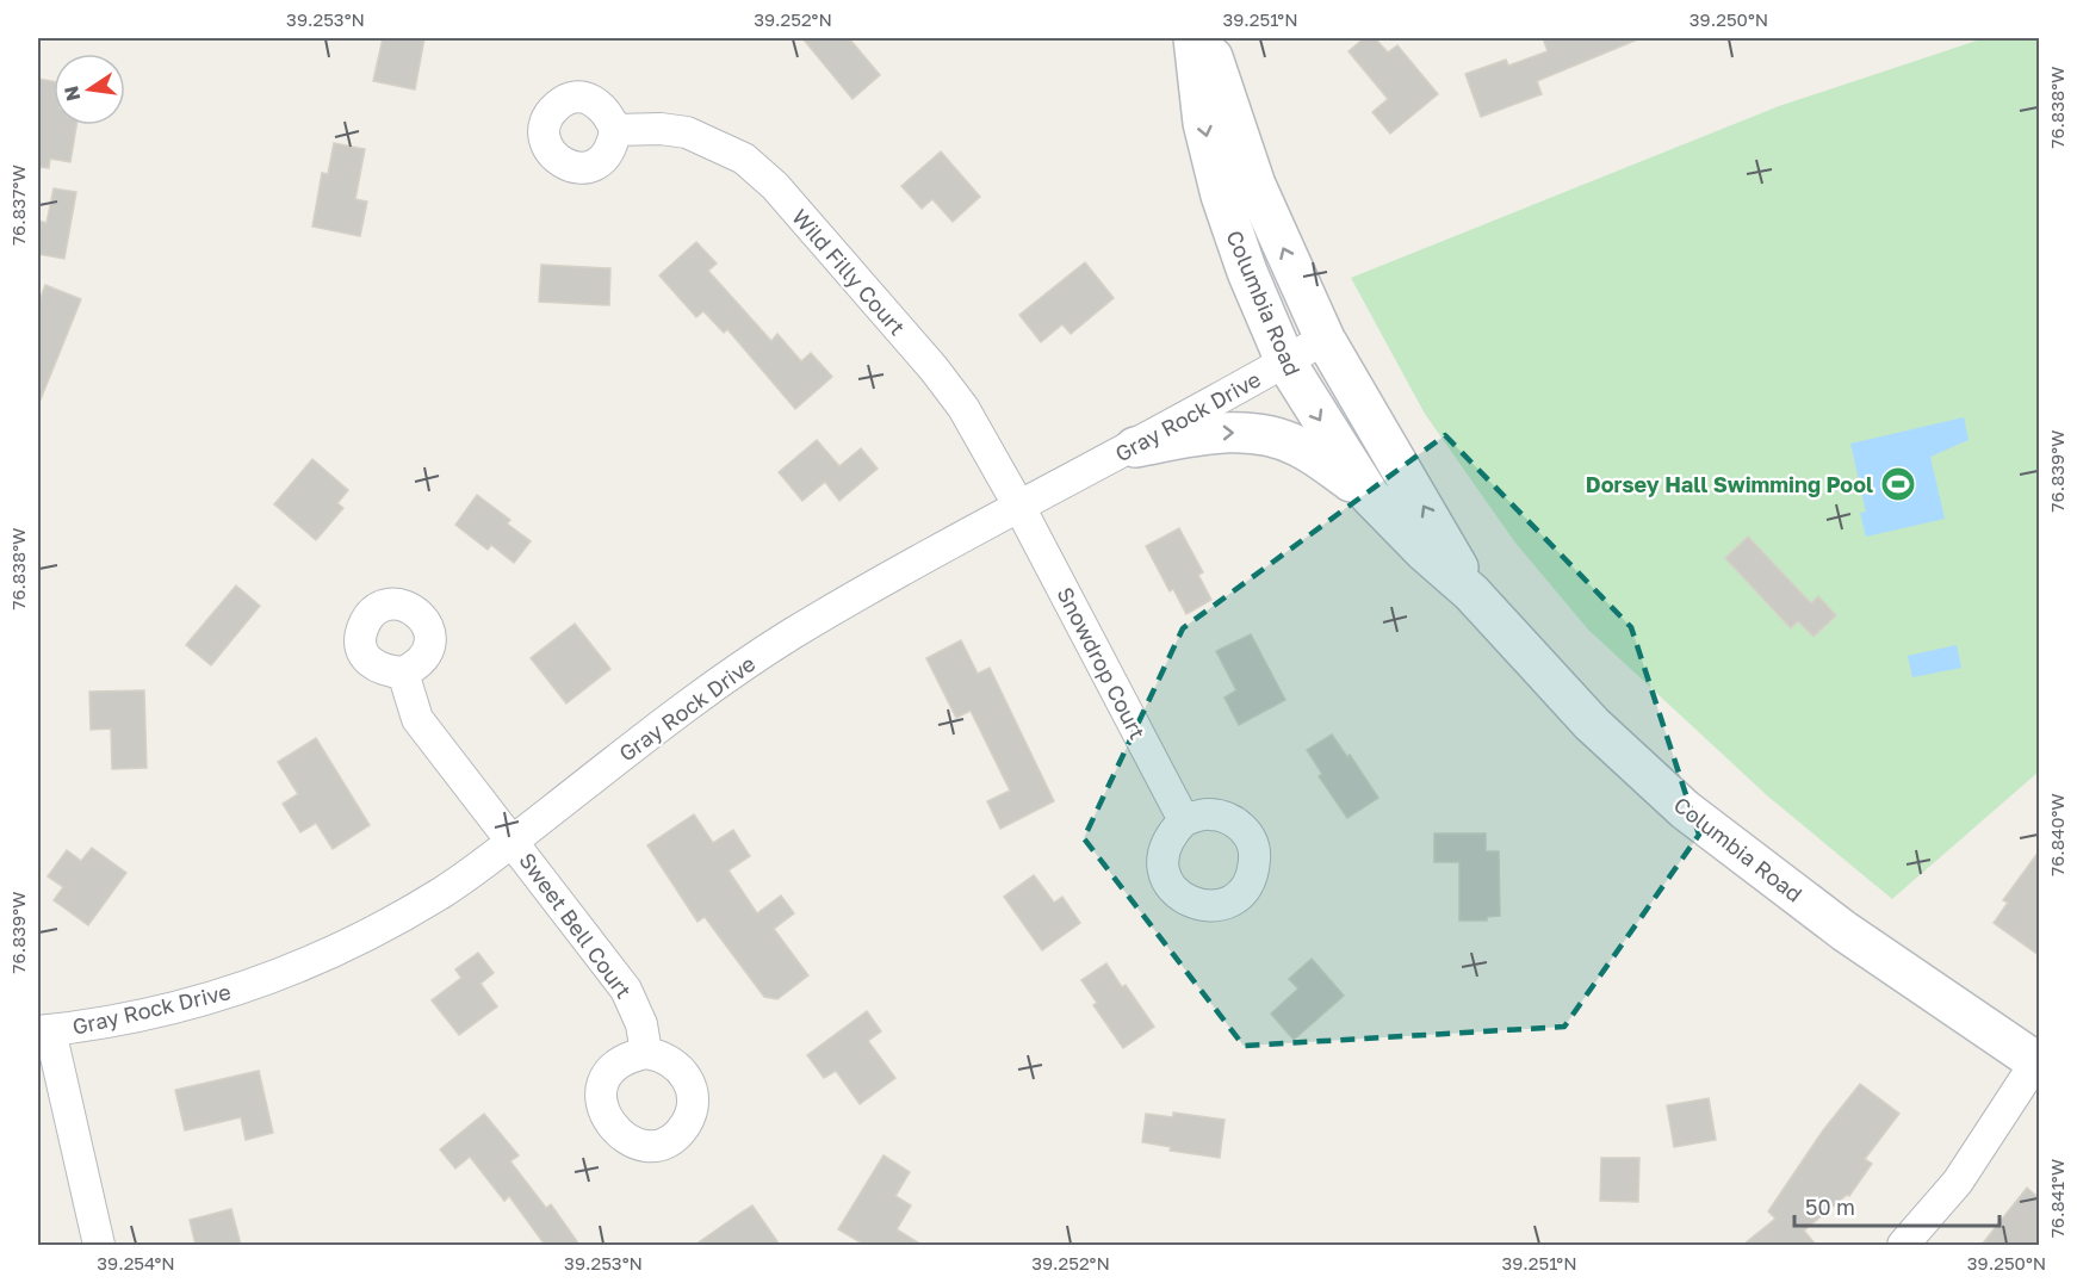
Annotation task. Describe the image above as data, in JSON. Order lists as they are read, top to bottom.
{
  "streets": {
    "street": [
      "Wild Filly Court",
      "Columbia Road",
      "Gray Rock Drive",
      "Snowdrop Court",
      "Sweet Bell Court"
    ]
  },
  "crossings": [
    ["Wild Filly Court", "Gray Rock Drive"],
    ["Wild Filly Court", "Snowdrop Court"],
    ["Columbia Road", "Gray Rock Drive"],
    ["Gray Rock Drive", "Snowdrop Court"],
    ["Gray Rock Drive", "Sweet Bell Court"]
  ],
  "places": {
    "sports": ["Dorsey Hall Swimming Pool"]
  },
  "scale_bar": "50 m",
  "north": "left",
  "coordinates": [
    "39.253°N",
    "39.252°N",
    "39.251°N",
    "39.250°N",
    "76.838°W",
    "76.837°W",
    "76.839°W",
    "76.840°W",
    "76.841°W",
    "39.254°N"
  ]
}
